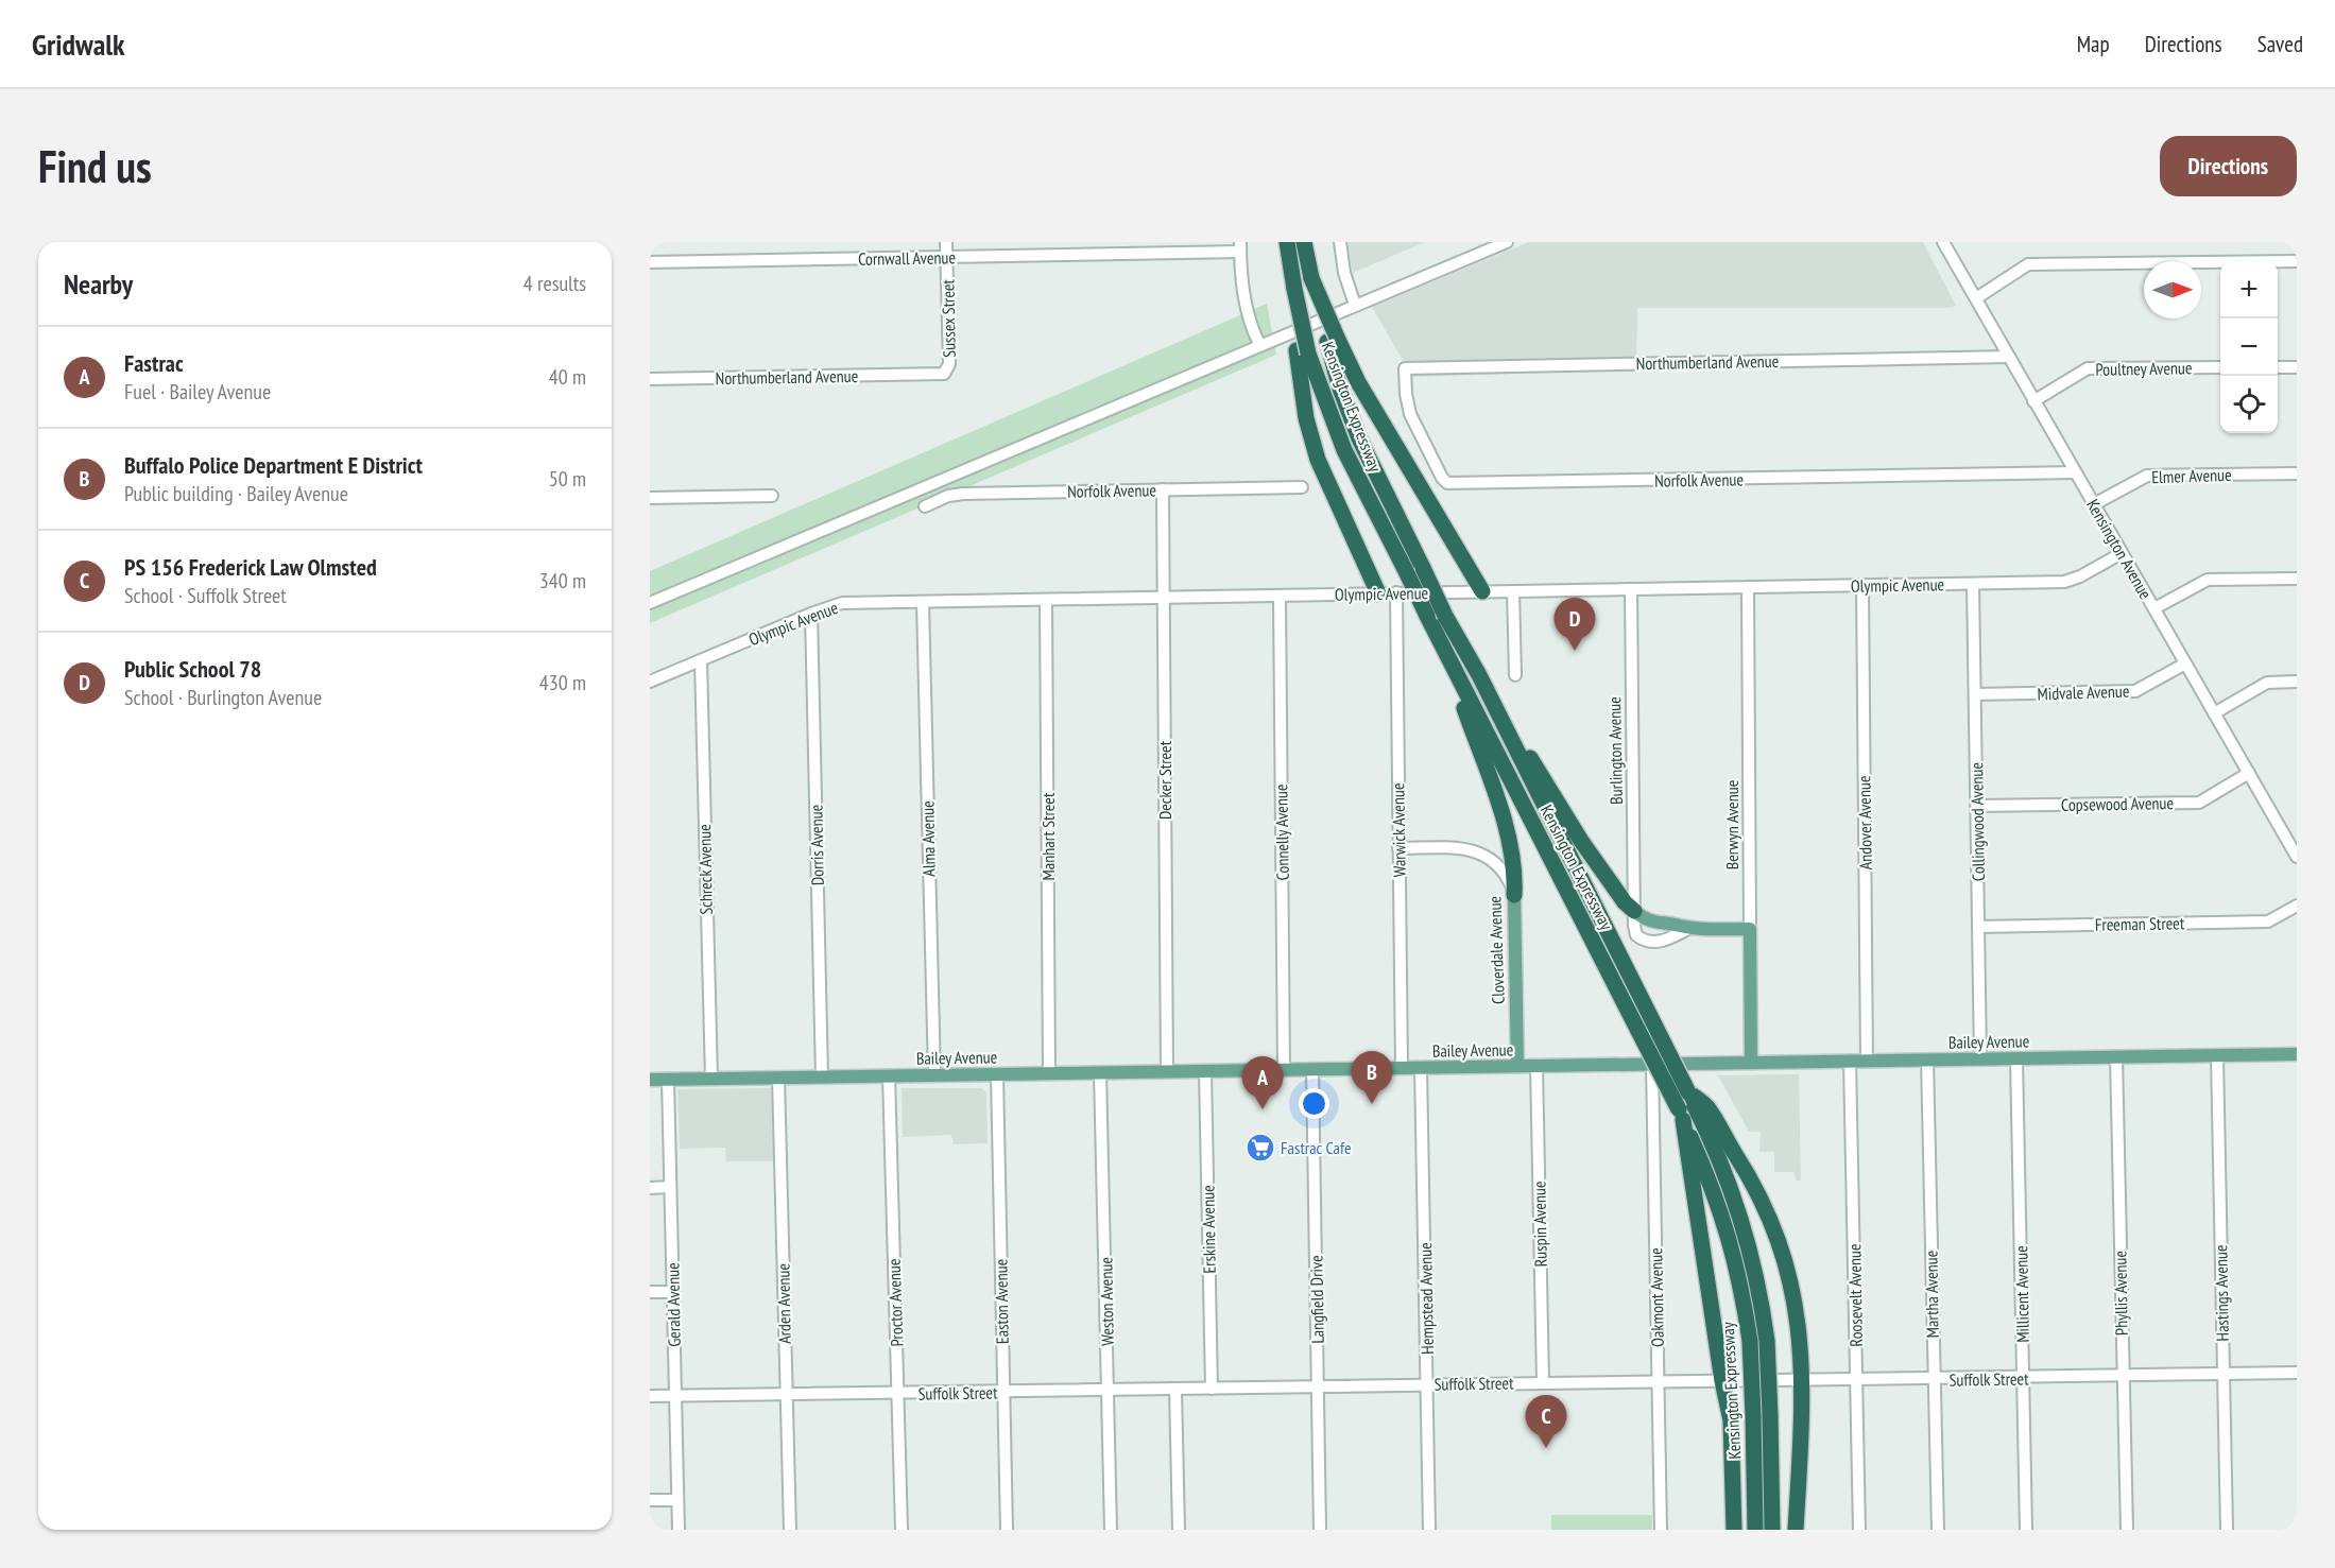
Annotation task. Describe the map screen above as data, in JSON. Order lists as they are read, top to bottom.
{
  "streets": {
    "highway": ["Kensington Expressway"],
    "main road": [
      "Burlington Avenue",
      "Berwyn Avenue",
      "Cloverdale Avenue",
      "Bailey Avenue"
    ],
    "street": [
      "Cornwall Avenue",
      "Sussex Street",
      "Northumberland Avenue",
      "Poultney Avenue",
      "Elmer Avenue",
      "Norfolk Avenue",
      "Kensington Avenue",
      "Olympic Avenue",
      "Midvale Avenue",
      "Decker Street",
      "Copsewood Avenue",
      "Collingwood Avenue",
      "Andover Avenue",
      "Warwick Avenue",
      "Connelly Avenue",
      "Manhart Street",
      "Alma Avenue",
      "Dorris Avenue",
      "Schreck Avenue",
      "Freeman Street",
      "Ruspin Avenue",
      "Erskine Avenue",
      "Phyllis Avenue",
      "Hastings Avenue",
      "Martha Avenue",
      "Millicent Avenue",
      "Roosevelt Avenue",
      "Oakmont Avenue",
      "Hempstead Avenue",
      "Langfield Drive",
      "Easton Avenue",
      "Weston Avenue",
      "Proctor Avenue",
      "Arden Avenue",
      "Gerald Avenue",
      "Suffolk Street"
    ]
  },
  "crossings": [
    ["Cornwall Avenue", "Sussex Street"],
    ["Sussex Street", "Northumberland Avenue"],
    ["Northumberland Avenue", "Norfolk Avenue"],
    ["Northumberland Avenue", "Kensington Avenue"],
    ["Poultney Avenue", "Kensington Avenue"],
    ["Elmer Avenue", "Kensington Avenue"],
    ["Norfolk Avenue", "Kensington Avenue"],
    ["Norfolk Avenue", "Decker Street"],
    ["Kensington Avenue", "Olympic Avenue"],
    ["Kensington Avenue", "Midvale Avenue"],
    ["Kensington Avenue", "Copsewood Avenue"],
    ["Olympic Avenue", "Burlington Avenue"],
    ["Olympic Avenue", "Decker Street"],
    ["Olympic Avenue", "Collingwood Avenue"],
    ["Olympic Avenue", "Andover Avenue"],
    ["Olympic Avenue", "Berwyn Avenue"],
    ["Olympic Avenue", "Warwick Avenue"],
    ["Olympic Avenue", "Connelly Avenue"],
    ["Olympic Avenue", "Manhart Street"],
    ["Olympic Avenue", "Alma Avenue"],
    ["Olympic Avenue", "Dorris Avenue"],
    ["Olympic Avenue", "Schreck Avenue"],
    ["Midvale Avenue", "Collingwood Avenue"],
    ["Burlington Avenue", "Berwyn Avenue"],
    ["Decker Street", "Bailey Avenue"],
    ["Copsewood Avenue", "Collingwood Avenue"],
    ["Collingwood Avenue", "Freeman Street"],
    ["Collingwood Avenue", "Bailey Avenue"],
    ["Andover Avenue", "Bailey Avenue"],
    ["Berwyn Avenue", "Bailey Avenue"],
    ["Warwick Avenue", "Cloverdale Avenue"],
    ["Warwick Avenue", "Bailey Avenue"],
    ["Connelly Avenue", "Bailey Avenue"],
    ["Manhart Street", "Bailey Avenue"],
    ["Alma Avenue", "Bailey Avenue"],
    ["Dorris Avenue", "Bailey Avenue"],
    ["Schreck Avenue", "Bailey Avenue"],
    ["Cloverdale Avenue", "Bailey Avenue"],
    ["Bailey Avenue", "Ruspin Avenue"],
    ["Bailey Avenue", "Erskine Avenue"],
    ["Bailey Avenue", "Phyllis Avenue"],
    ["Bailey Avenue", "Hastings Avenue"],
    ["Bailey Avenue", "Martha Avenue"],
    ["Bailey Avenue", "Millicent Avenue"],
    ["Bailey Avenue", "Roosevelt Avenue"],
    ["Bailey Avenue", "Oakmont Avenue"],
    ["Bailey Avenue", "Hempstead Avenue"],
    ["Bailey Avenue", "Langfield Drive"],
    ["Bailey Avenue", "Easton Avenue"],
    ["Bailey Avenue", "Weston Avenue"],
    ["Bailey Avenue", "Proctor Avenue"],
    ["Bailey Avenue", "Arden Avenue"],
    ["Bailey Avenue", "Gerald Avenue"],
    ["Ruspin Avenue", "Suffolk Street"],
    ["Erskine Avenue", "Suffolk Street"],
    ["Phyllis Avenue", "Suffolk Street"],
    ["Hastings Avenue", "Suffolk Street"],
    ["Martha Avenue", "Suffolk Street"],
    ["Millicent Avenue", "Suffolk Street"],
    ["Roosevelt Avenue", "Suffolk Street"],
    ["Oakmont Avenue", "Suffolk Street"],
    ["Hempstead Avenue", "Suffolk Street"],
    ["Langfield Drive", "Suffolk Street"],
    ["Easton Avenue", "Suffolk Street"],
    ["Weston Avenue", "Suffolk Street"],
    ["Proctor Avenue", "Suffolk Street"],
    ["Arden Avenue", "Suffolk Street"],
    ["Gerald Avenue", "Suffolk Street"]
  ],
  "places": {
    "supermarket": ["Fastrac Cafe"]
  },
  "north": "right",
  "page": {
    "header": "Gridwalk",
    "nav": ["Map", "Directions", "Saved"],
    "buttons": "Directions",
    "title": "Find us",
    "heading": ["Nearby", "4 results"],
    "map_buttons": ["+", "−"],
    "list": [
      {
        "mark": "A",
        "name": "Fastrac",
        "note": "Fuel · Bailey Avenue",
        "value": "40 m"
      },
      {
        "mark": "B",
        "name": "Buffalo Police Department E District",
        "note": "Public building · Bailey Avenue",
        "value": "50 m"
      },
      {
        "mark": "C",
        "name": "PS 156 Frederick Law Olmsted",
        "note": "School · Suffolk Street",
        "value": "340 m"
      },
      {
        "mark": "D",
        "name": "Public School 78",
        "note": "School · Burlington Avenue",
        "value": "430 m"
      }
    ],
    "pins": [
      "D",
      "B",
      "A",
      "C"
    ]
  }
}
